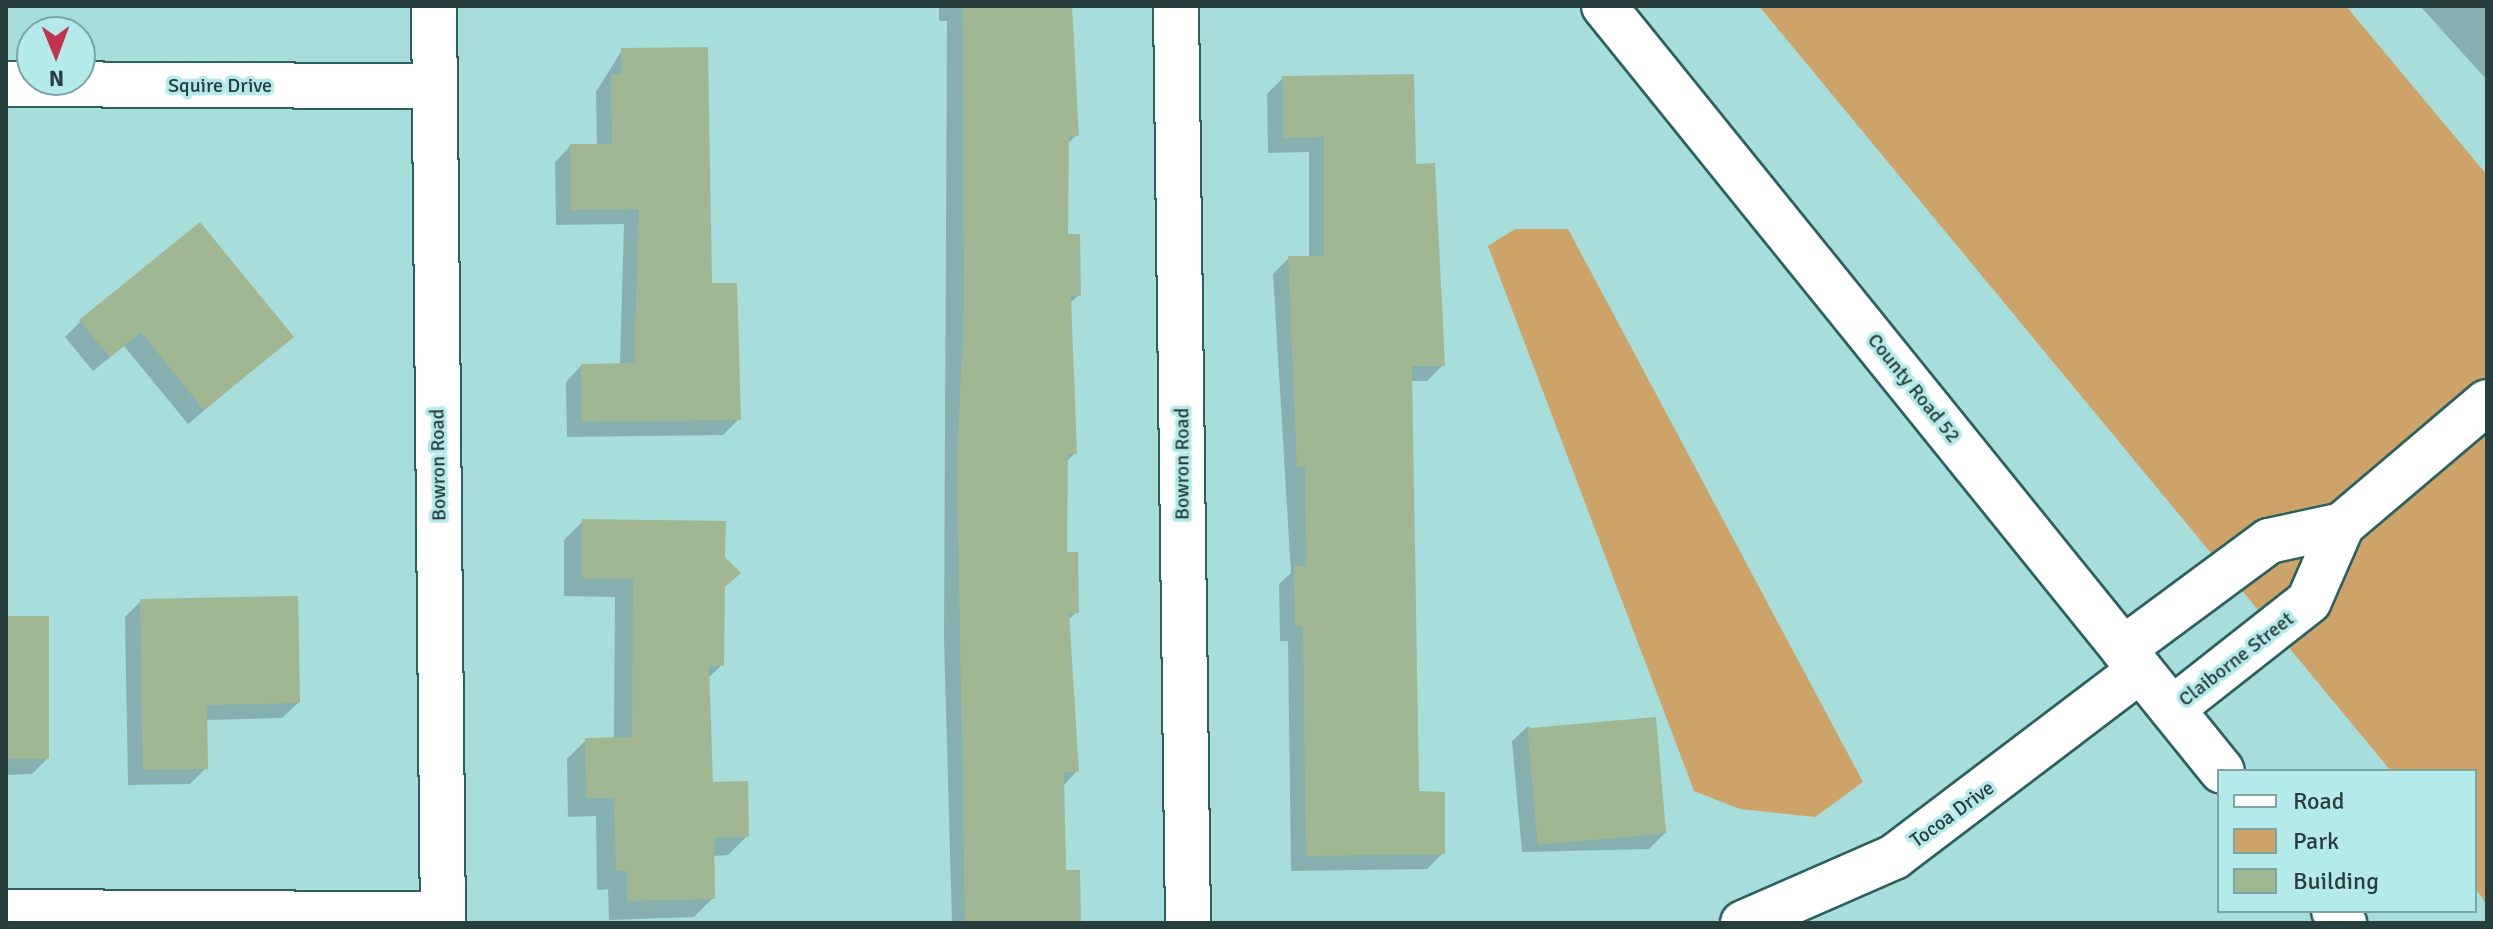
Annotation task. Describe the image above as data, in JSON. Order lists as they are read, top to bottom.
{
  "streets": {
    "street": [
      "Squire Drive",
      "County Road 52",
      "Bowron Road",
      "Claiborne Street",
      "Tocoa Drive"
    ]
  },
  "crossings": [
    ["Squire Drive", "Bowron Road"],
    ["County Road 52", "Claiborne Street"],
    ["County Road 52", "Tocoa Drive"],
    ["Claiborne Street", "Tocoa Drive"]
  ],
  "legend": ["Road", "Park", "Building"],
  "north": "bottom"
}
